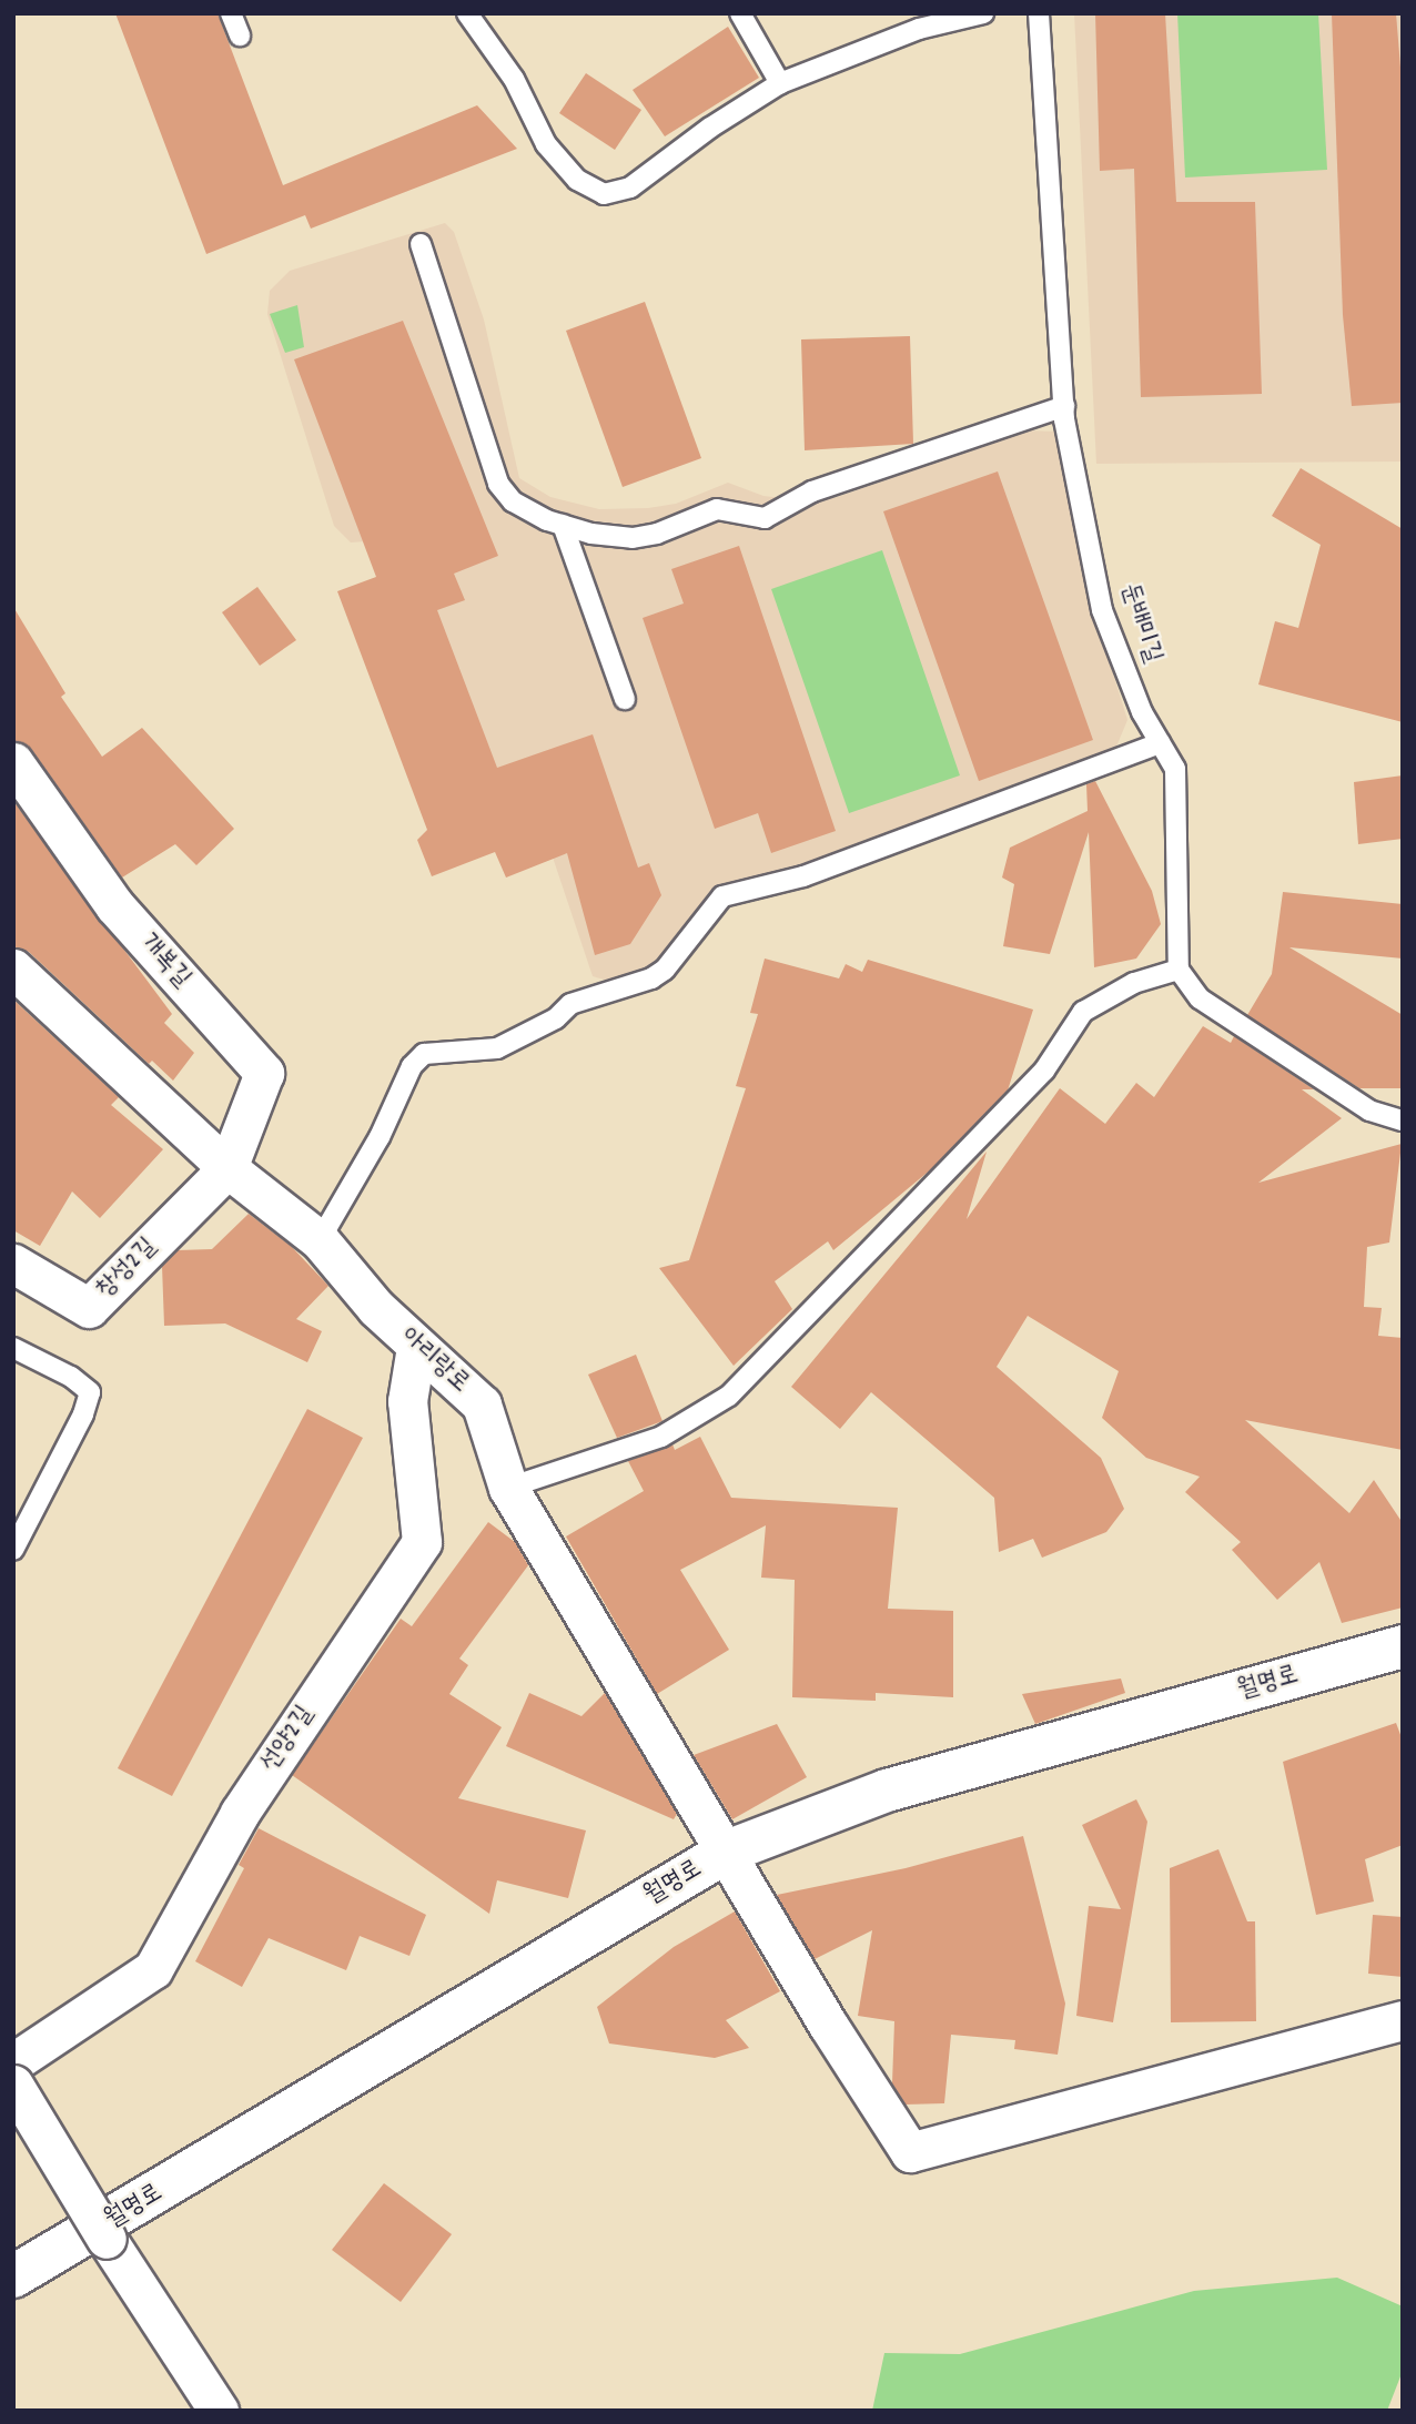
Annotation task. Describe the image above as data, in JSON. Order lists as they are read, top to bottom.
{
  "streets": {
    "street": [
      "개복길",
      "창성2길",
      "아리랑로",
      "월명로",
      "선양2길"
    ],
    "lane": ["둔배미길"]
  },
  "crossings": [
    ["개복길", "창성2길"],
    ["개복길", "아리랑로"],
    ["창성2길", "아리랑로"],
    ["아리랑로", "월명로"],
    ["아리랑로", "선양2길"]
  ]
}
